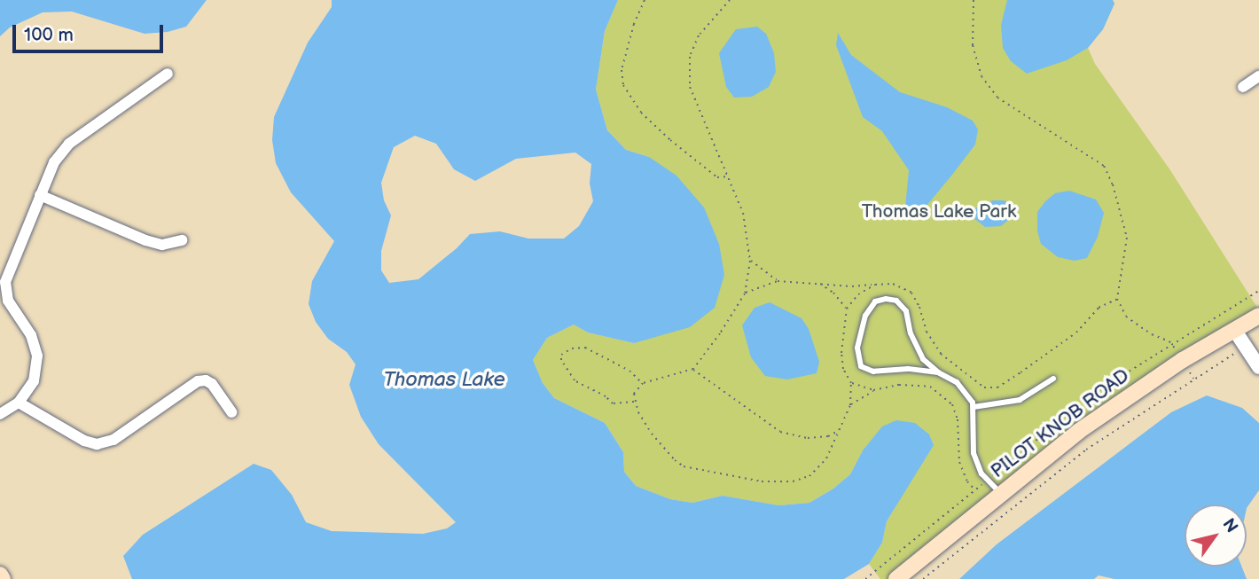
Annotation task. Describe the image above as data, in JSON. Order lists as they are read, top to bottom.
{
  "streets": {
    "main road": ["PILOT KNOB ROAD"]
  },
  "water": ["Thomas Lake"],
  "parks": ["Thomas Lake Park"],
  "scale_bar": "100 m",
  "north": "top right"
}
